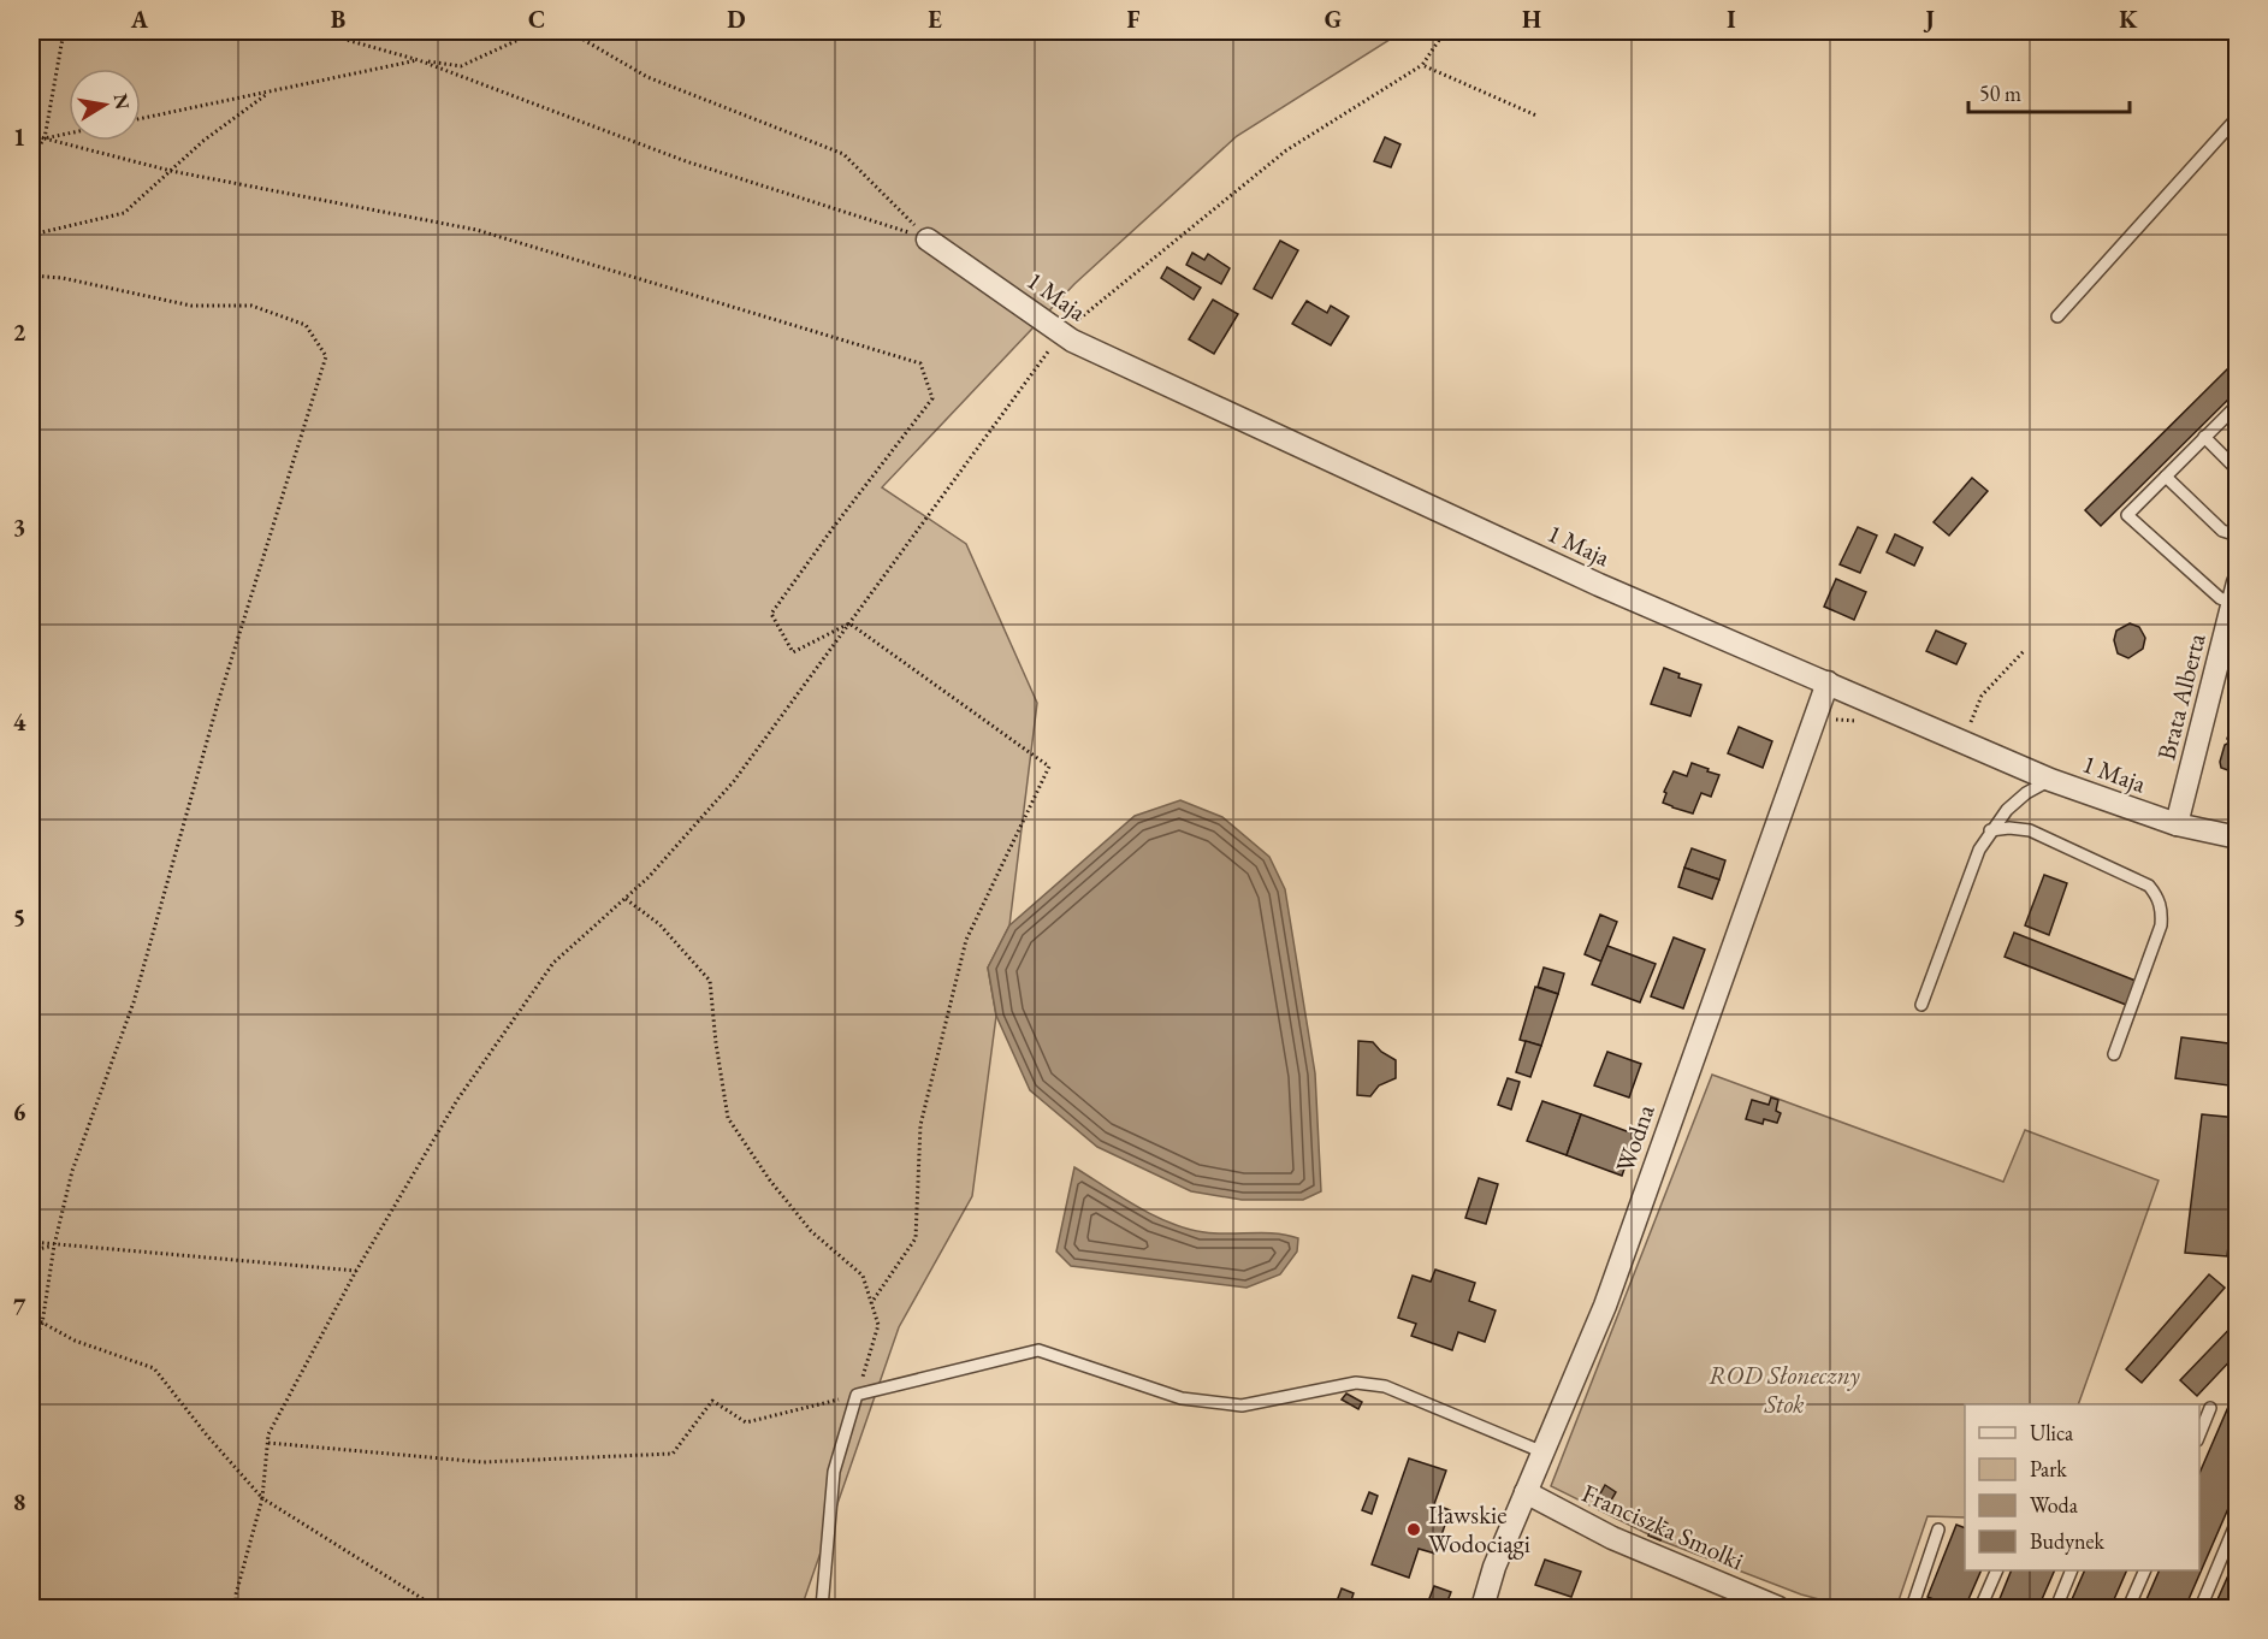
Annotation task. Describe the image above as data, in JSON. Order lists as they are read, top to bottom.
{
  "streets": {
    "street": [
      "1 Maja",
      "Brata Alberta",
      "Wodna",
      "Franciszka Smolki"
    ]
  },
  "crossings": [
    ["1 Maja", "Brata Alberta"],
    ["1 Maja", "Wodna"],
    ["Wodna", "Franciszka Smolki"]
  ],
  "parks": ["ROD Słoneczny Stok"],
  "places": ["Iławskie Wodociągi"],
  "legend": [
    "Ulica",
    "Park",
    "Woda",
    "Budynek"
  ],
  "scale_bar": "50 m",
  "north": "right",
  "grid": {
    "columns": [
      "A",
      "B",
      "C",
      "D",
      "E",
      "F",
      "G",
      "H",
      "I",
      "J",
      "K"
    ],
    "rows": [
      "1",
      "2",
      "3",
      "4",
      "5",
      "6",
      "7",
      "8"
    ]
  }
}
